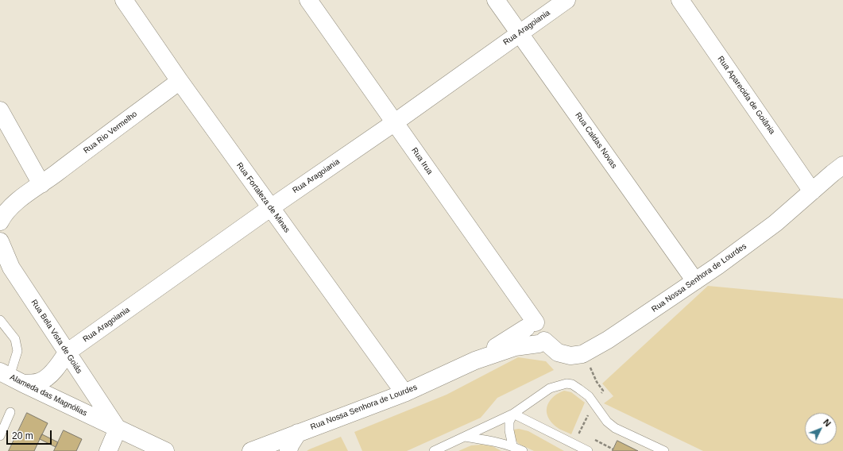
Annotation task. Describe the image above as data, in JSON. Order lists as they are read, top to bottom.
{
  "streets": {
    "street": [
      "Rua Aragoiania",
      "Rua Aparecida de Goiânia",
      "Rua Rio Vermelho",
      "Rua Caldas Novas",
      "Rua Irua",
      "Rua Fortaleza de Minas",
      "Rua Nossa Senhora de Lourdes",
      "Rua Bela Vista de Goiás",
      "Alameda das Magnólias"
    ]
  },
  "crossings": [
    ["Rua Aragoiania", "Rua Caldas Novas"],
    ["Rua Aragoiania", "Rua Irua"],
    ["Rua Aragoiania", "Rua Fortaleza de Minas"],
    ["Rua Aragoiania", "Rua Bela Vista de Goiás"],
    ["Rua Aparecida de Goiânia", "Rua Nossa Senhora de Lourdes"],
    ["Rua Rio Vermelho", "Rua Fortaleza de Minas"],
    ["Rua Caldas Novas", "Rua Nossa Senhora de Lourdes"],
    ["Rua Irua", "Rua Nossa Senhora de Lourdes"],
    ["Rua Fortaleza de Minas", "Rua Nossa Senhora de Lourdes"],
    ["Rua Bela Vista de Goiás", "Alameda das Magnólias"]
  ],
  "scale_bar": "20 m",
  "north": "top right"
}
